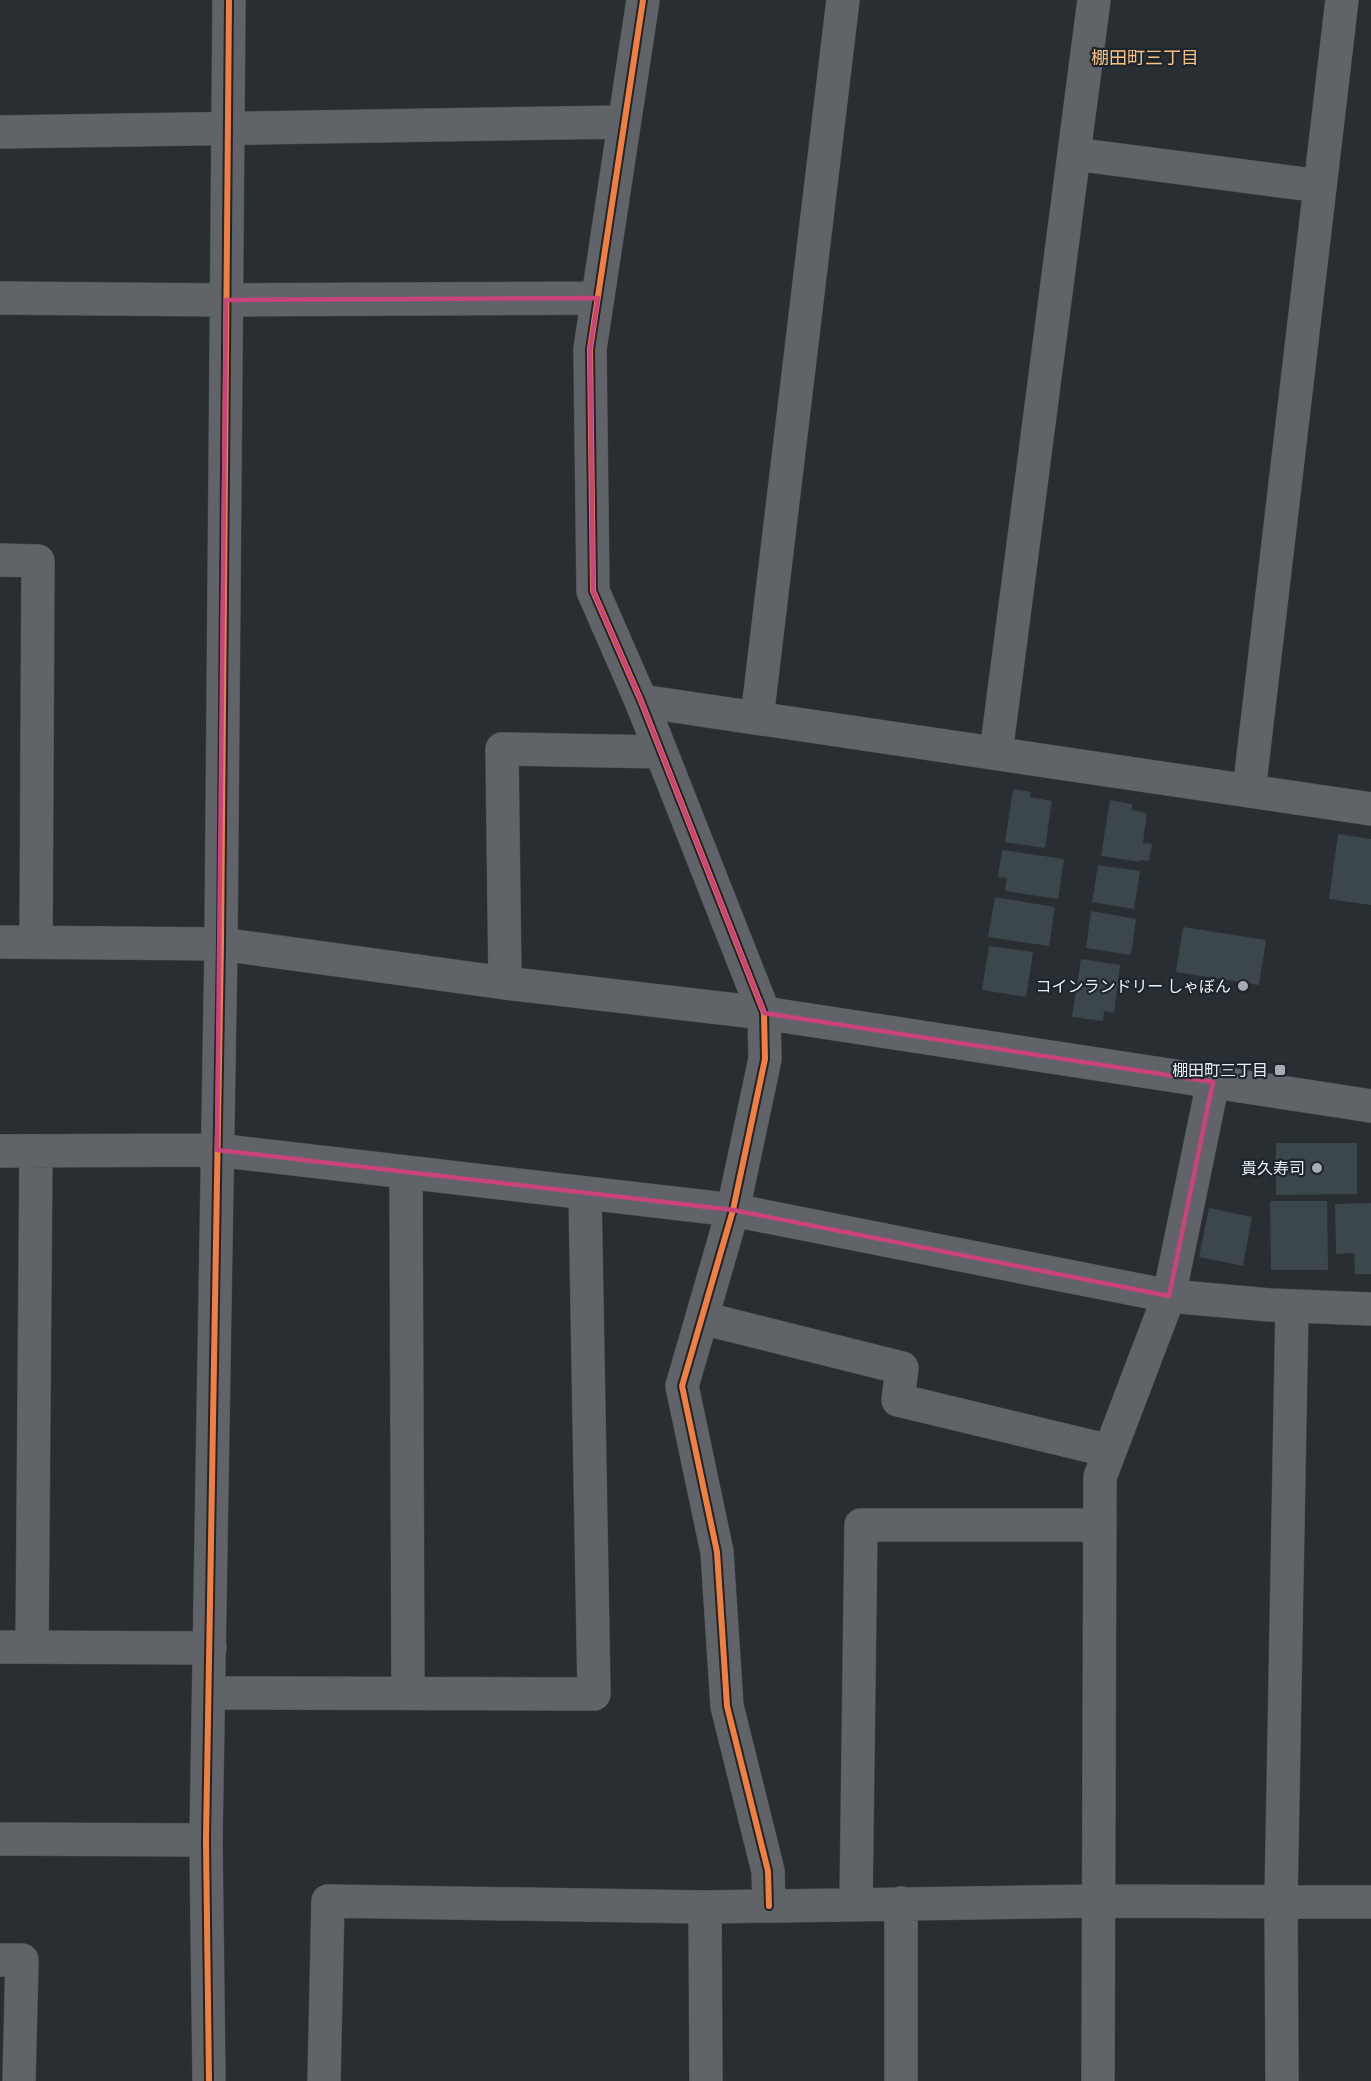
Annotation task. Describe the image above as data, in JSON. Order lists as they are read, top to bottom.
{
  "districts": ["棚田町三丁目"],
  "places": {
    "other": ["コインランドリー しゃぼん", "貴久寿司"],
    "transit": ["棚田町三丁目"]
  }
}
